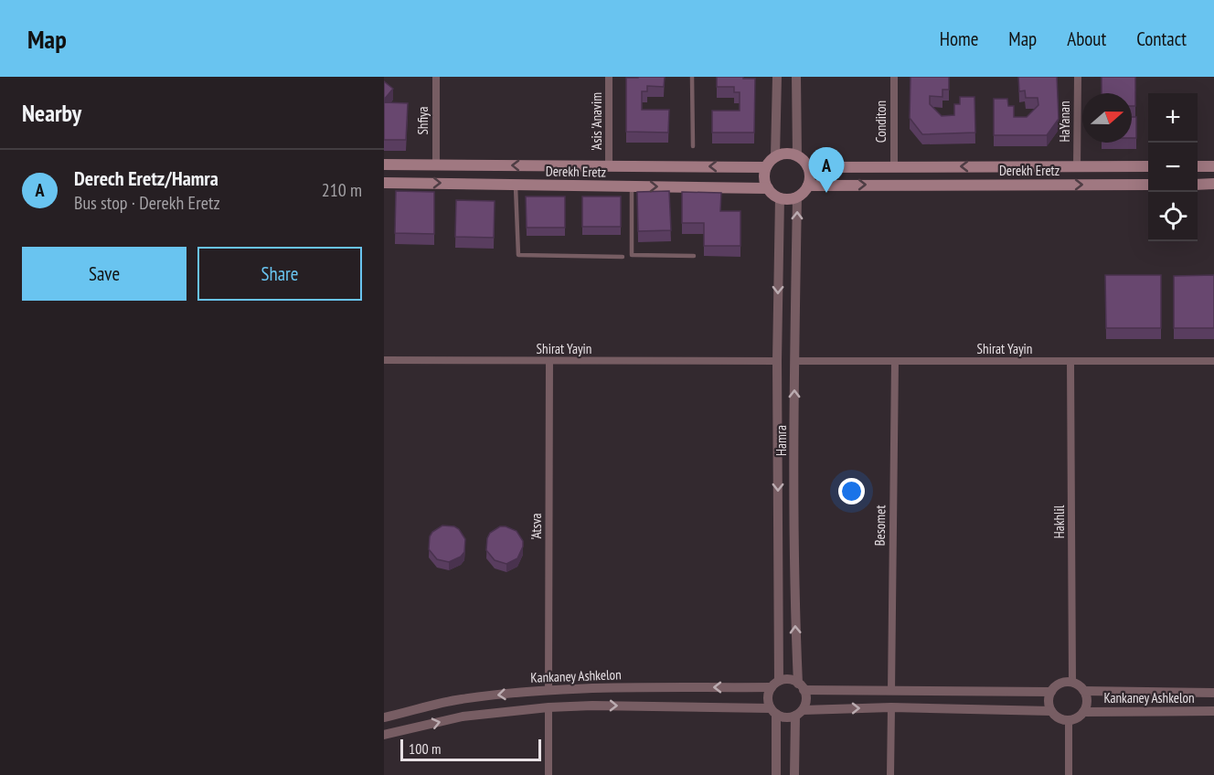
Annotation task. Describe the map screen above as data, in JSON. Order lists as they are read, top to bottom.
{
  "streets": {
    "main road": ["Derekh Eretz"],
    "street": [
      "Shfiya",
      "'Asis 'Anavim",
      "Conditon",
      "HaYanan",
      "Shirat Yayin",
      "Hamra",
      "Hakhlil",
      "Besomet",
      "'Atsva",
      "Kankaney Ashkelon"
    ]
  },
  "crossings": [
    ["Shfiya", "Derekh Eretz"],
    ["'Asis 'Anavim", "Derekh Eretz"],
    ["Conditon", "Derekh Eretz"],
    ["HaYanan", "Derekh Eretz"],
    ["Derekh Eretz", "Hamra"],
    ["Shirat Yayin", "Hamra"],
    ["Shirat Yayin", "Hakhlil"],
    ["Shirat Yayin", "Besomet"],
    ["Shirat Yayin", "'Atsva"],
    ["Hamra", "Kankaney Ashkelon"],
    ["Hakhlil", "Kankaney Ashkelon"],
    ["'Atsva", "Kankaney Ashkelon"]
  ],
  "scale_bar": "100 m",
  "north": "right",
  "page": {
    "header": "Map",
    "nav": [
      "Home",
      "Map",
      "About",
      "Contact"
    ],
    "heading": "Nearby",
    "map_buttons": ["+", "−"],
    "pins": "A",
    "list": [
      {
        "mark": "A",
        "name": "Derech Eretz/Hamra",
        "note": "Bus stop · Derekh Eretz",
        "value": "210 m"
      }
    ],
    "buttons": ["Save", "Share"],
    "scale": "100 m"
  }
}
